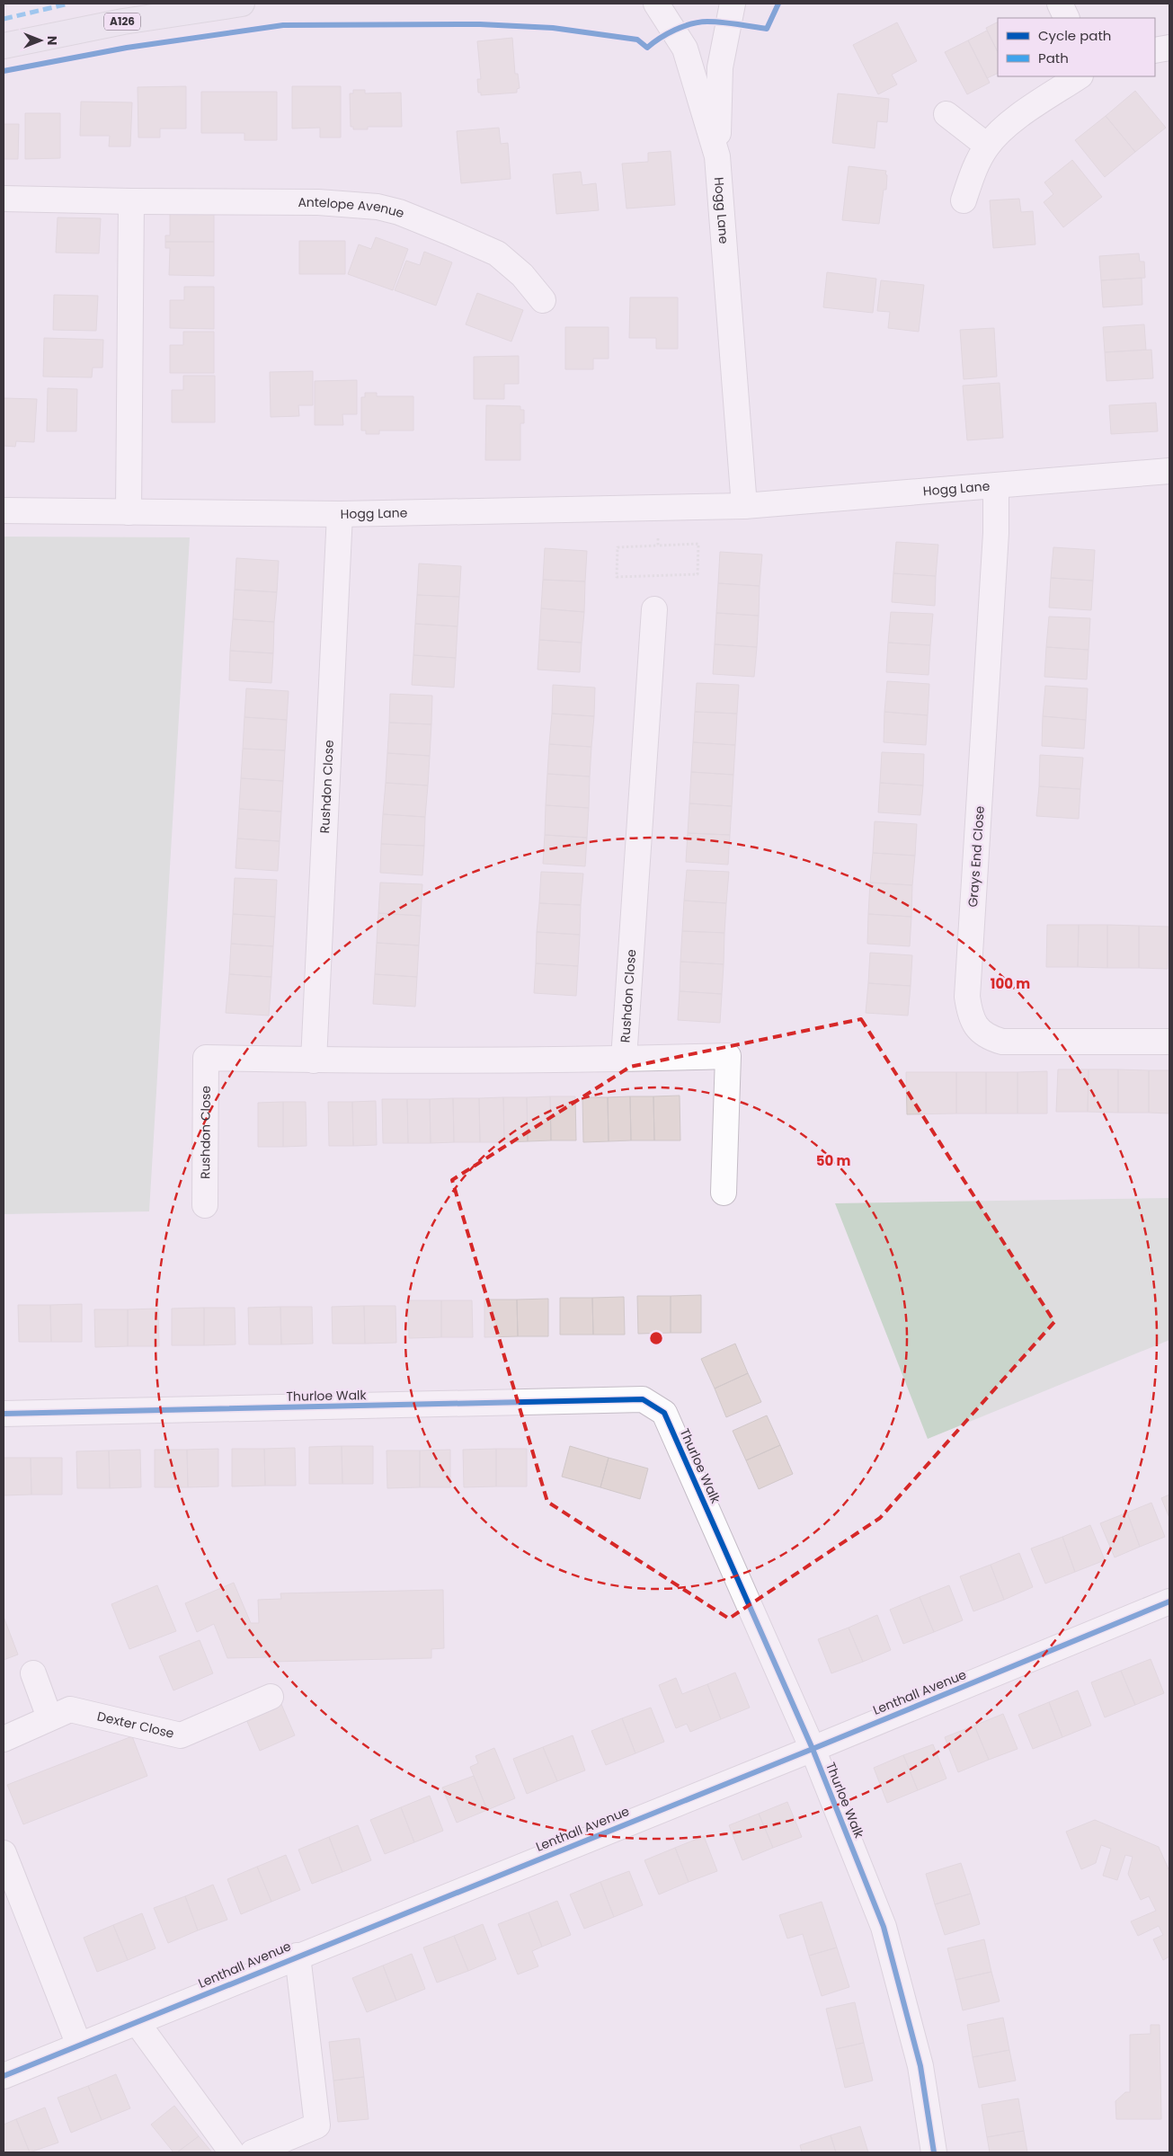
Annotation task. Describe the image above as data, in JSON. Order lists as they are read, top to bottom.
{
  "streets": {
    "main road": ["A126"],
    "street": [
      "Antelope Avenue",
      "Hogg Lane",
      "Rushdon Close",
      "Grays End Close",
      "Thurloe Walk",
      "Lenthall Avenue",
      "Dexter Close"
    ]
  },
  "crossings": [
    ["Hogg Lane", "Rushdon Close"],
    ["Hogg Lane", "Grays End Close"],
    ["Thurloe Walk", "Lenthall Avenue"]
  ],
  "legend": ["Cycle path", "Path"],
  "north": "right",
  "rings": ["100 m", "50 m"]
}
